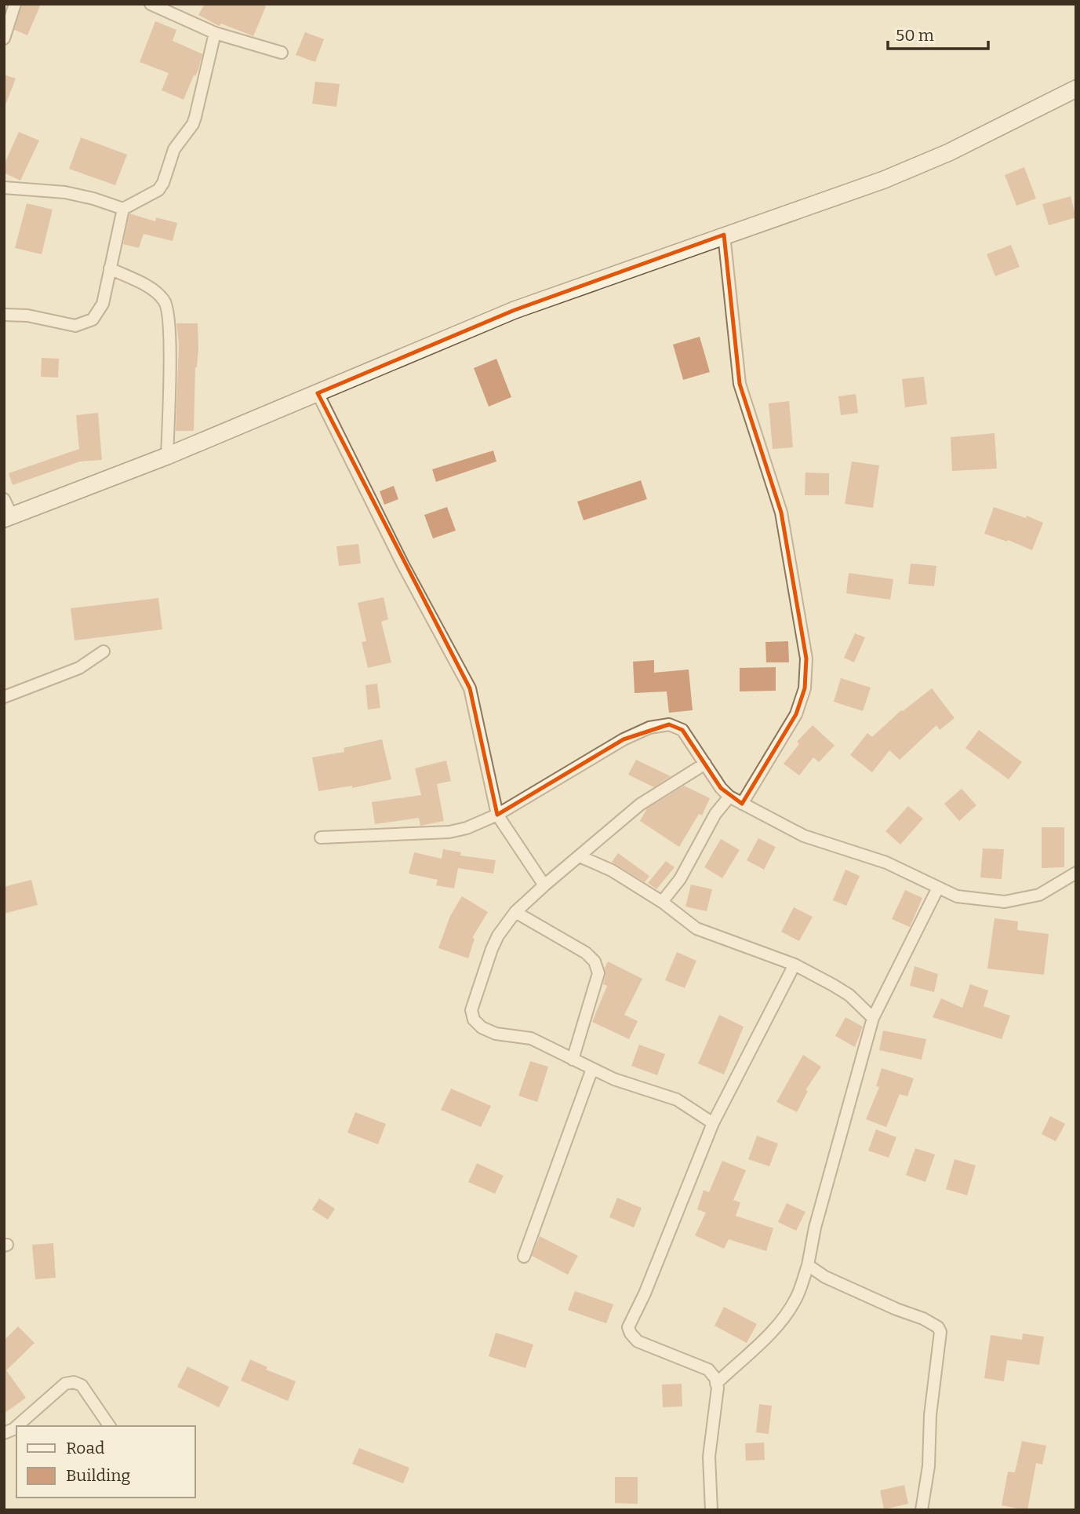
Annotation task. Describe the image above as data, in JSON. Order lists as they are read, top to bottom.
{
  "legend": ["Road", "Building"],
  "scale_bar": "50 m"
}
